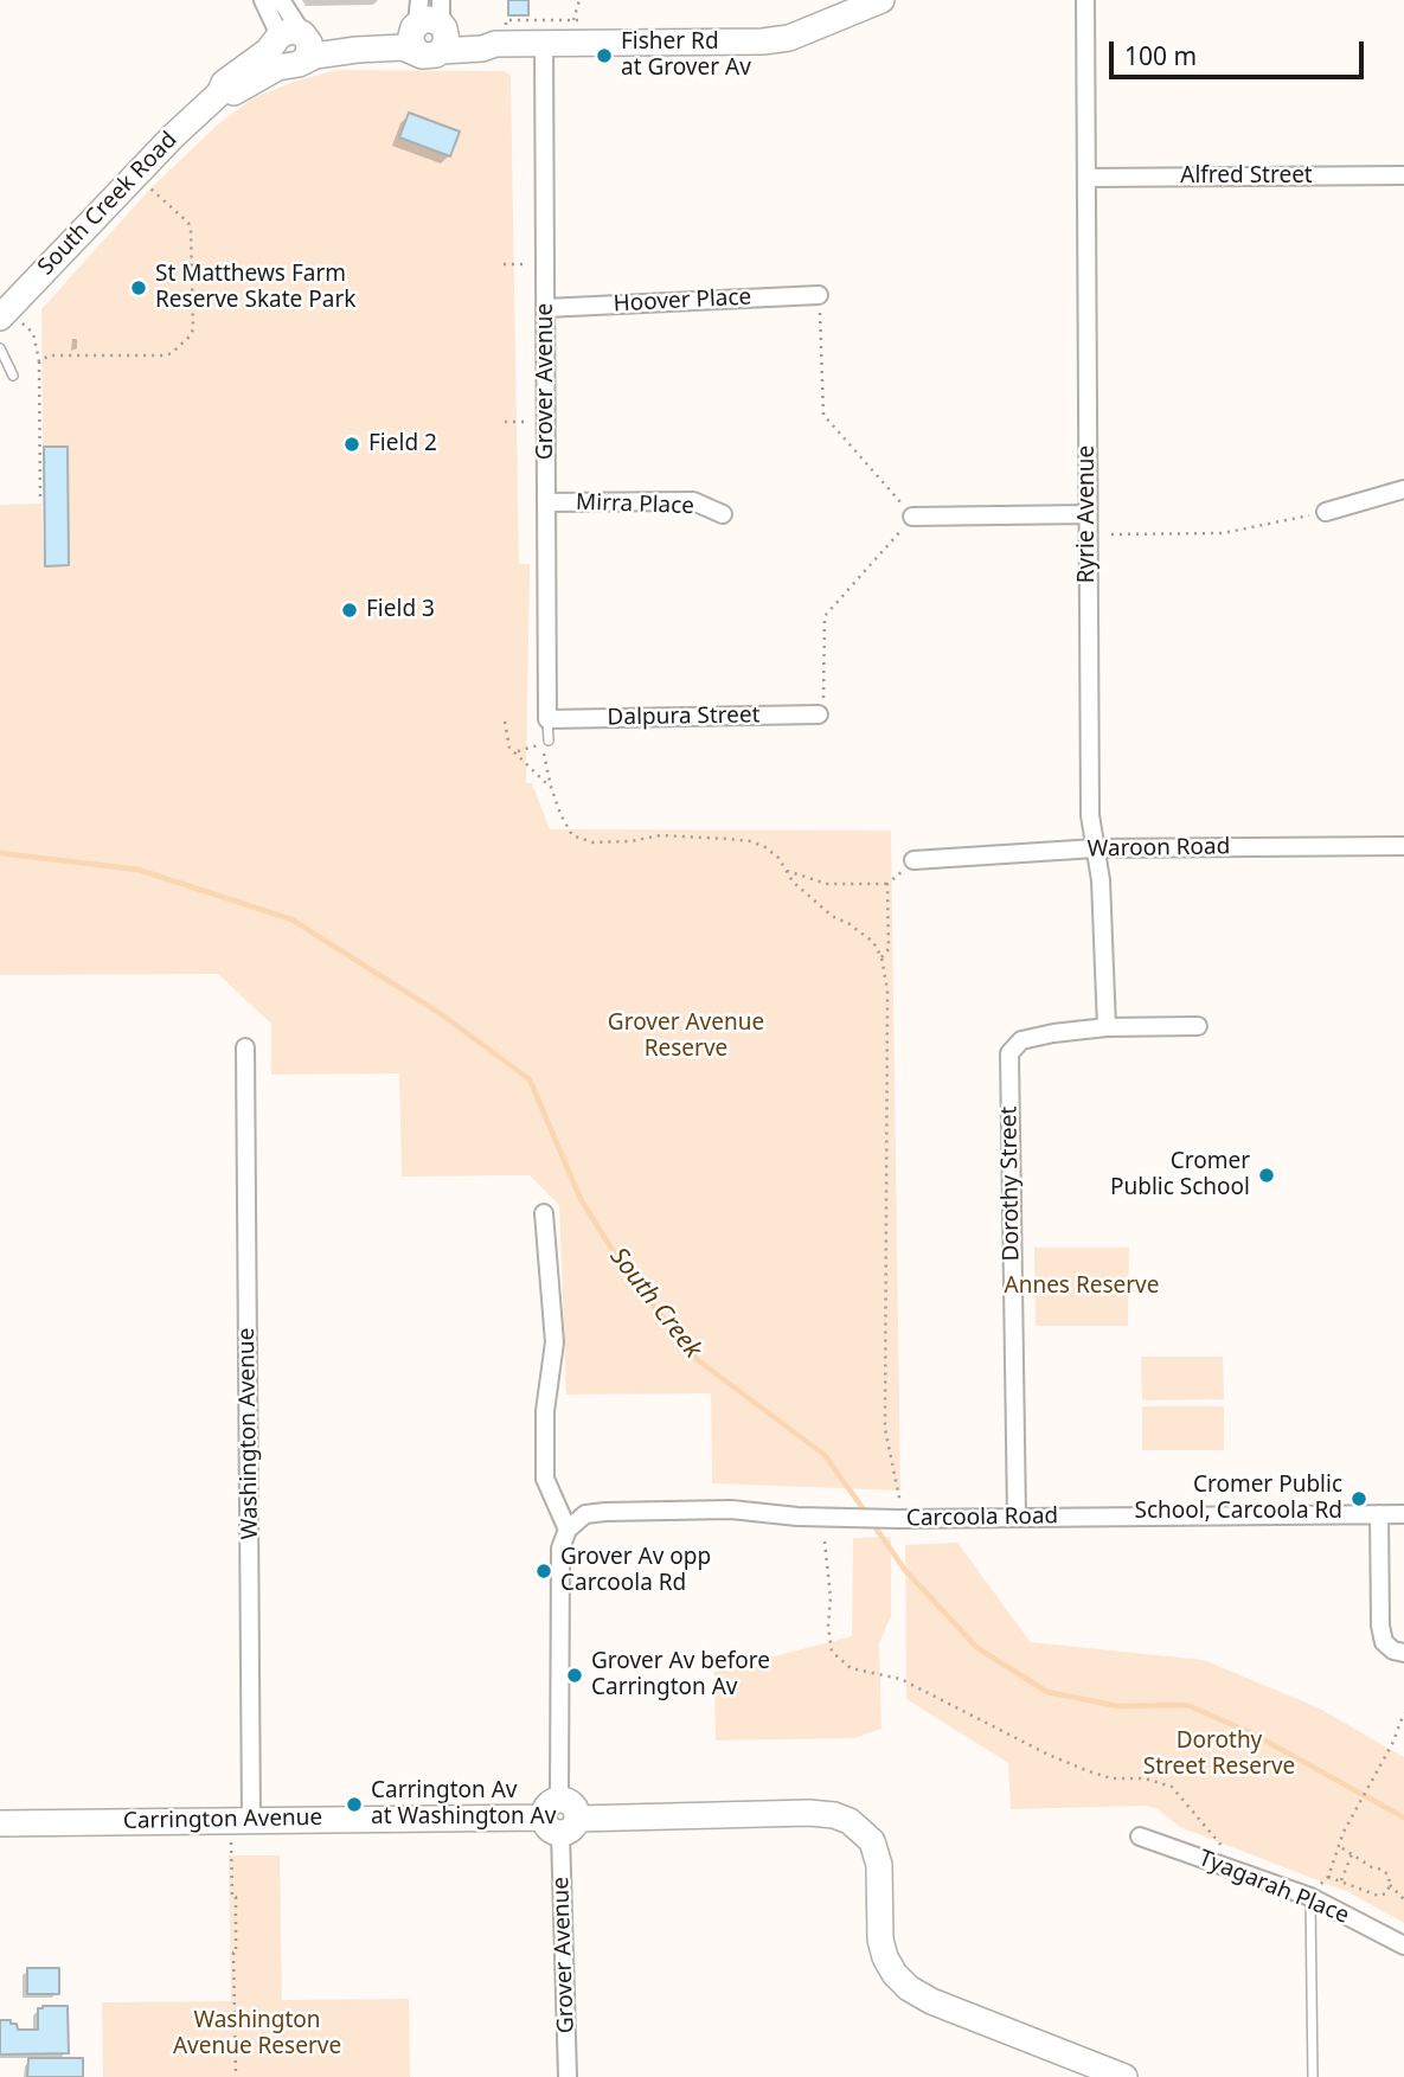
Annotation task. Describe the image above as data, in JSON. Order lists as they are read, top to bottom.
{
  "streets": {
    "street": [
      "Alfred Street",
      "South Creek Road",
      "Hoover Place",
      "Grover Avenue",
      "Mirra Place",
      "Ryrie Avenue",
      "Dalpura Street",
      "Waroon Road",
      "Dorothy Street",
      "Washington Avenue",
      "Carcoola Road",
      "Carrington Avenue",
      "Tyagarah Place"
    ]
  },
  "crossings": [
    ["Alfred Street", "Ryrie Avenue"],
    ["Hoover Place", "Grover Avenue"],
    ["Grover Avenue", "Mirra Place"],
    ["Grover Avenue", "Dalpura Street"],
    ["Grover Avenue", "Carcoola Road"],
    ["Grover Avenue", "Carrington Avenue"],
    ["Ryrie Avenue", "Waroon Road"],
    ["Ryrie Avenue", "Dorothy Street"],
    ["Dorothy Street", "Carcoola Road"],
    ["Washington Avenue", "Carrington Avenue"]
  ],
  "water": ["South Creek"],
  "parks": [
    "Grover Avenue Reserve",
    "Annes Reserve",
    "Dorothy Street Reserve",
    "Washington Avenue Reserve"
  ],
  "places": [
    "Fisher Rd at Grover Av",
    "St Matthews Farm Reserve Skate Park",
    "Field 2",
    "Field 3",
    "Cromer Public School",
    "Cromer Public School, Carcoola Rd",
    "Grover Av opp Carcoola Rd",
    "Grover Av before Carrington Av",
    "Carrington Av at Washington Av"
  ],
  "scale_bar": "100 m"
}
